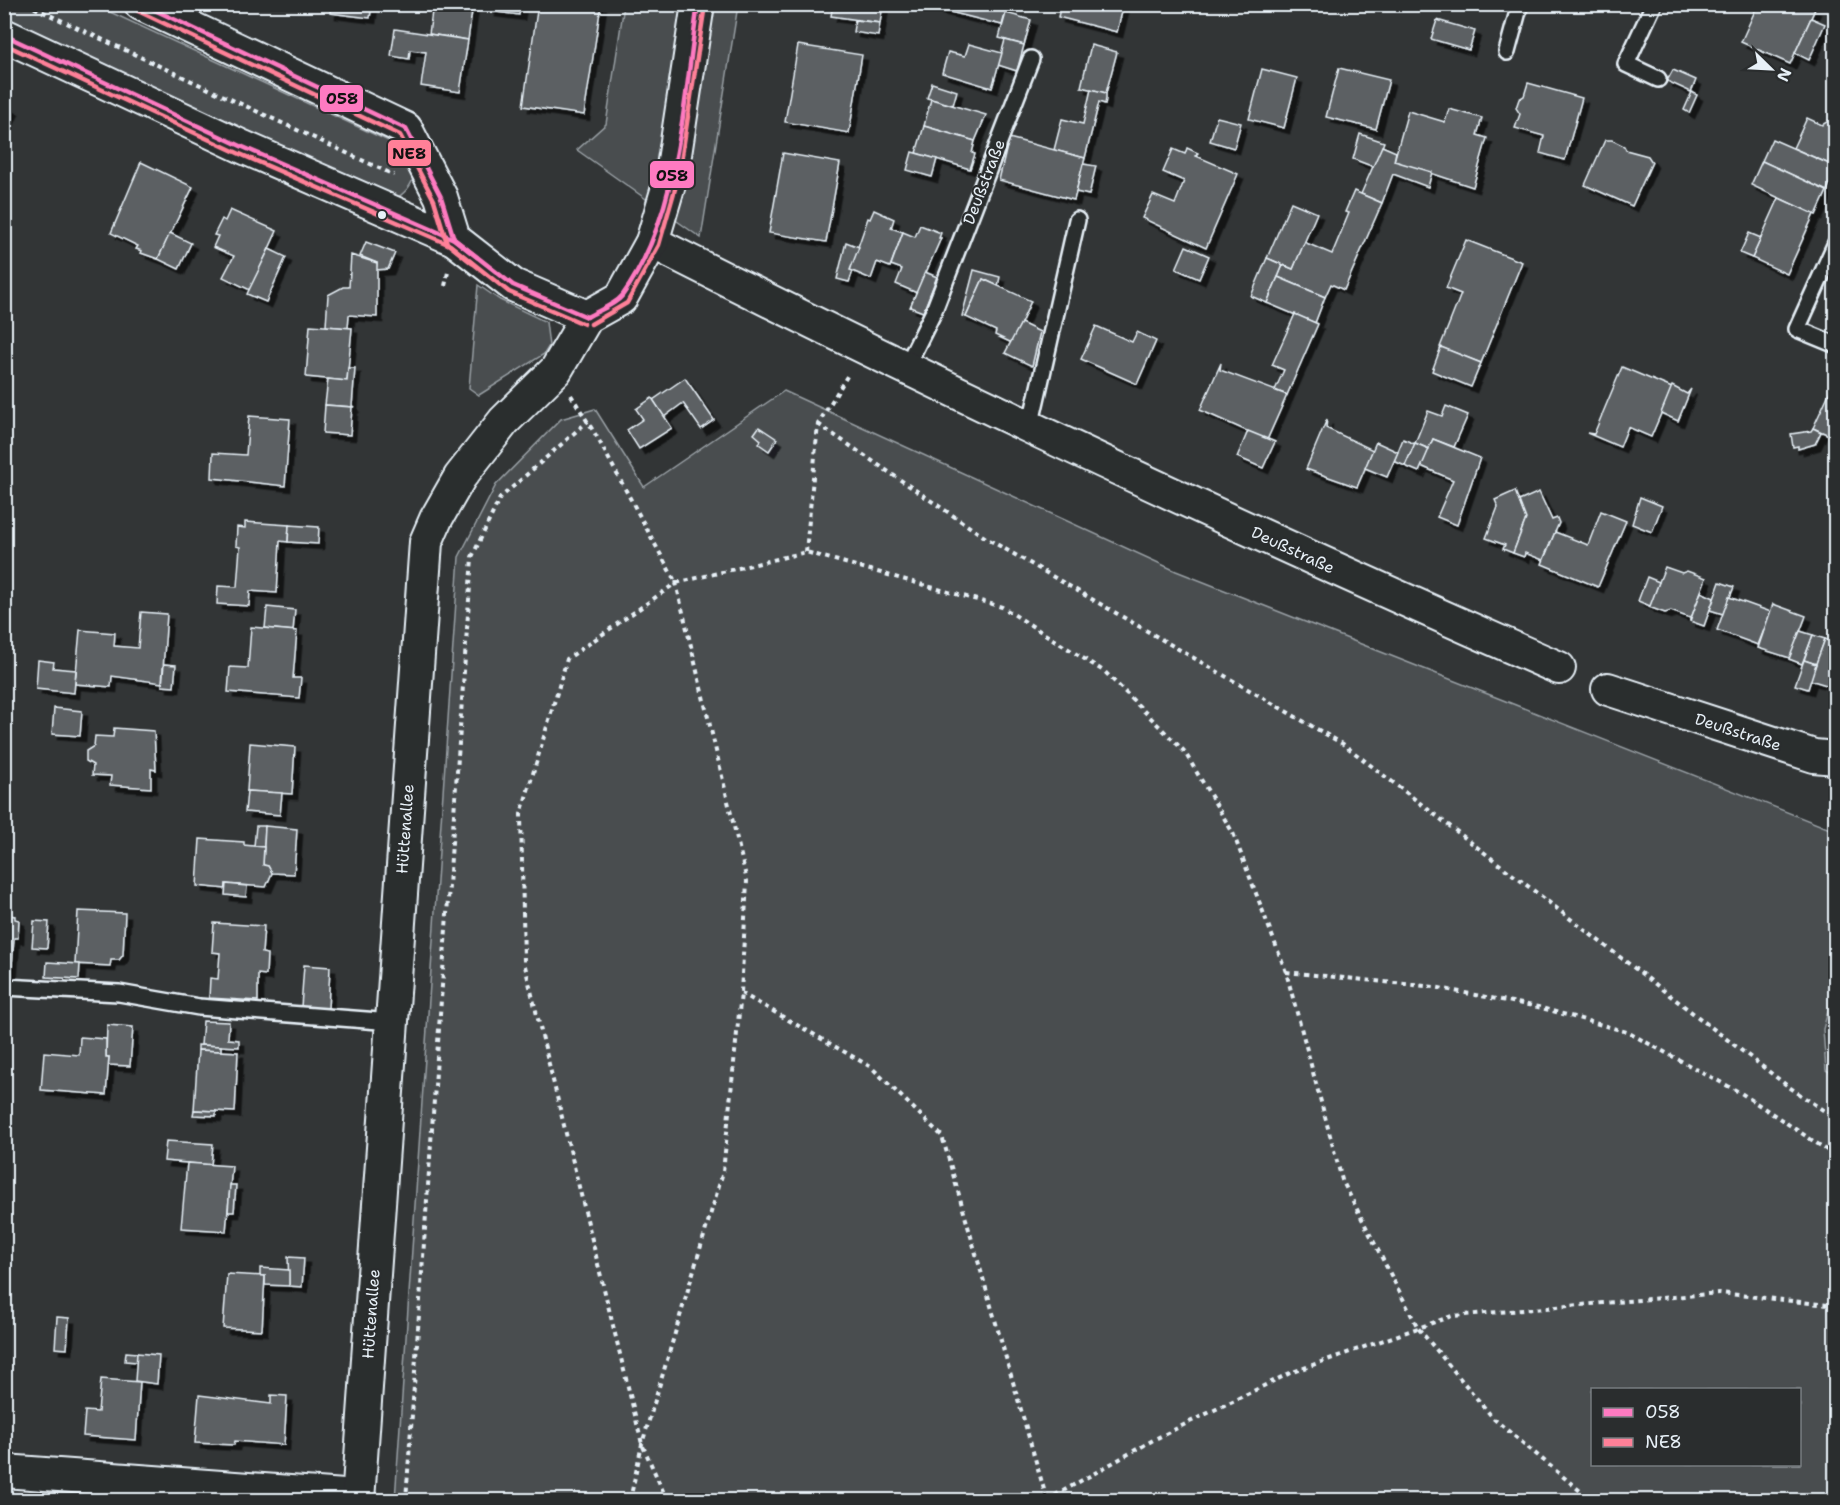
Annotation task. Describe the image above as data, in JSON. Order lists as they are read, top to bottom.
{
  "streets": {
    "street": ["Deußstraße", "Hüttenallee"]
  },
  "lines": ["transit line 058", "transit line NE8"],
  "legend": ["058", "NE8"],
  "north": "bottom right"
}
